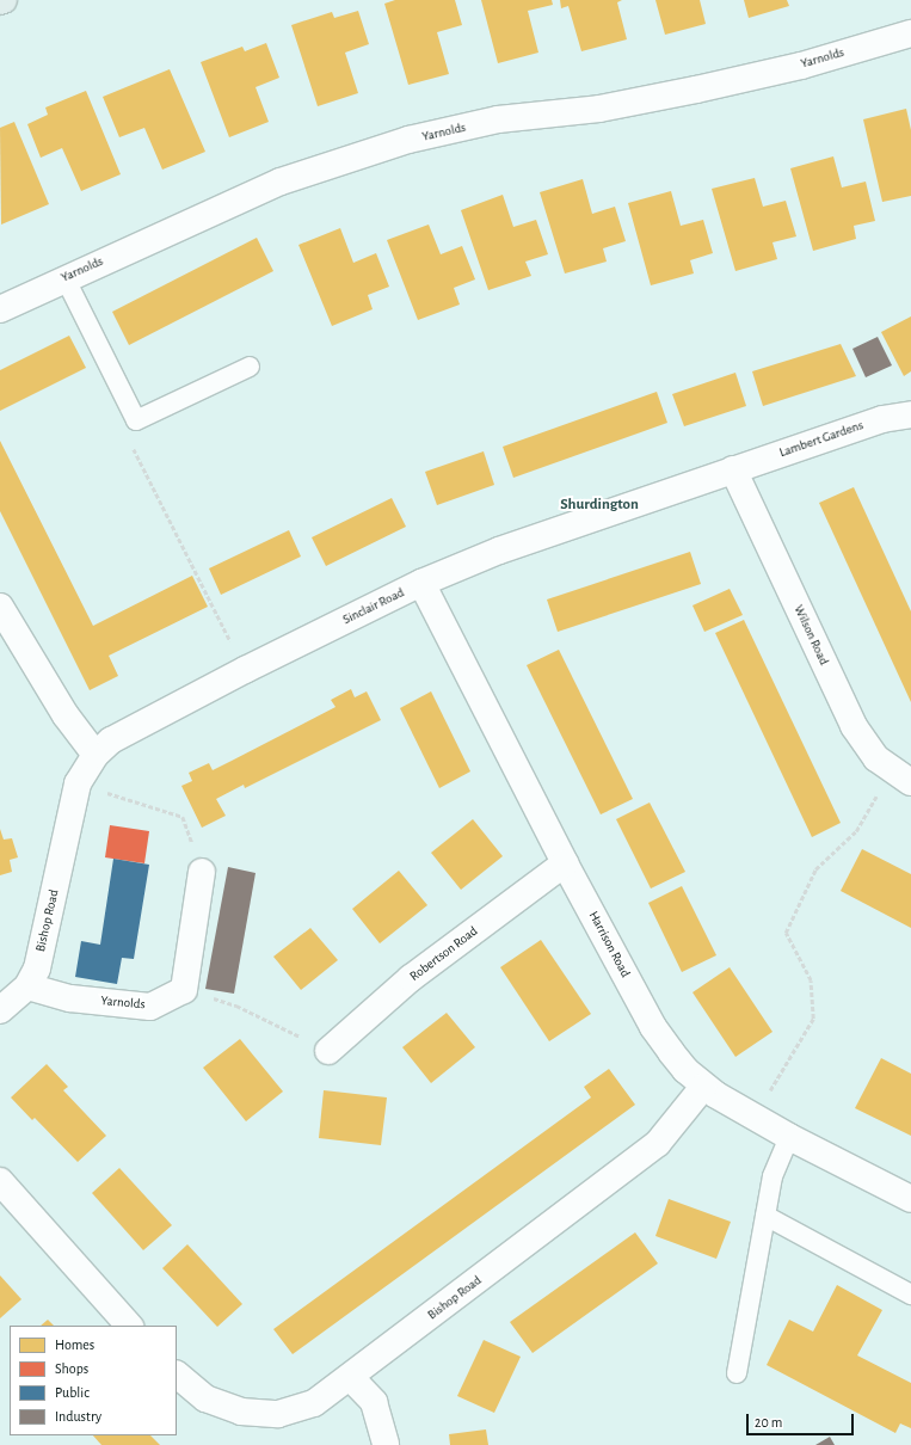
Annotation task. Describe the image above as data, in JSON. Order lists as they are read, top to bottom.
{
  "streets": {
    "street": [
      "Yarnolds",
      "Lambert Gardens",
      "Sinclair Road",
      "Wilson Road",
      "Bishop Road",
      "Harrison Road",
      "Robertson Road"
    ]
  },
  "crossings": [
    ["Yarnolds", "Bishop Road"],
    ["Lambert Gardens", "Sinclair Road"],
    ["Lambert Gardens", "Wilson Road"],
    ["Sinclair Road", "Wilson Road"],
    ["Sinclair Road", "Bishop Road"],
    ["Sinclair Road", "Harrison Road"],
    ["Bishop Road", "Harrison Road"],
    ["Harrison Road", "Robertson Road"]
  ],
  "districts": ["Shurdington"],
  "legend": [
    "Homes",
    "Shops",
    "Public",
    "Industry"
  ],
  "scale_bar": "20 m"
}
